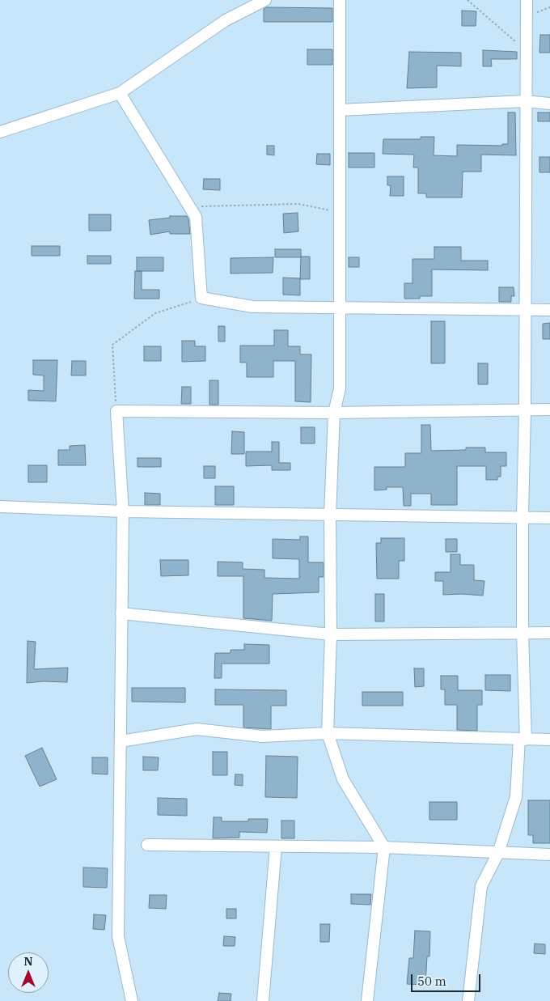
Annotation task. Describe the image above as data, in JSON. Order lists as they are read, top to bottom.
{
  "scale_bar": "50 m",
  "north": "top"
}
